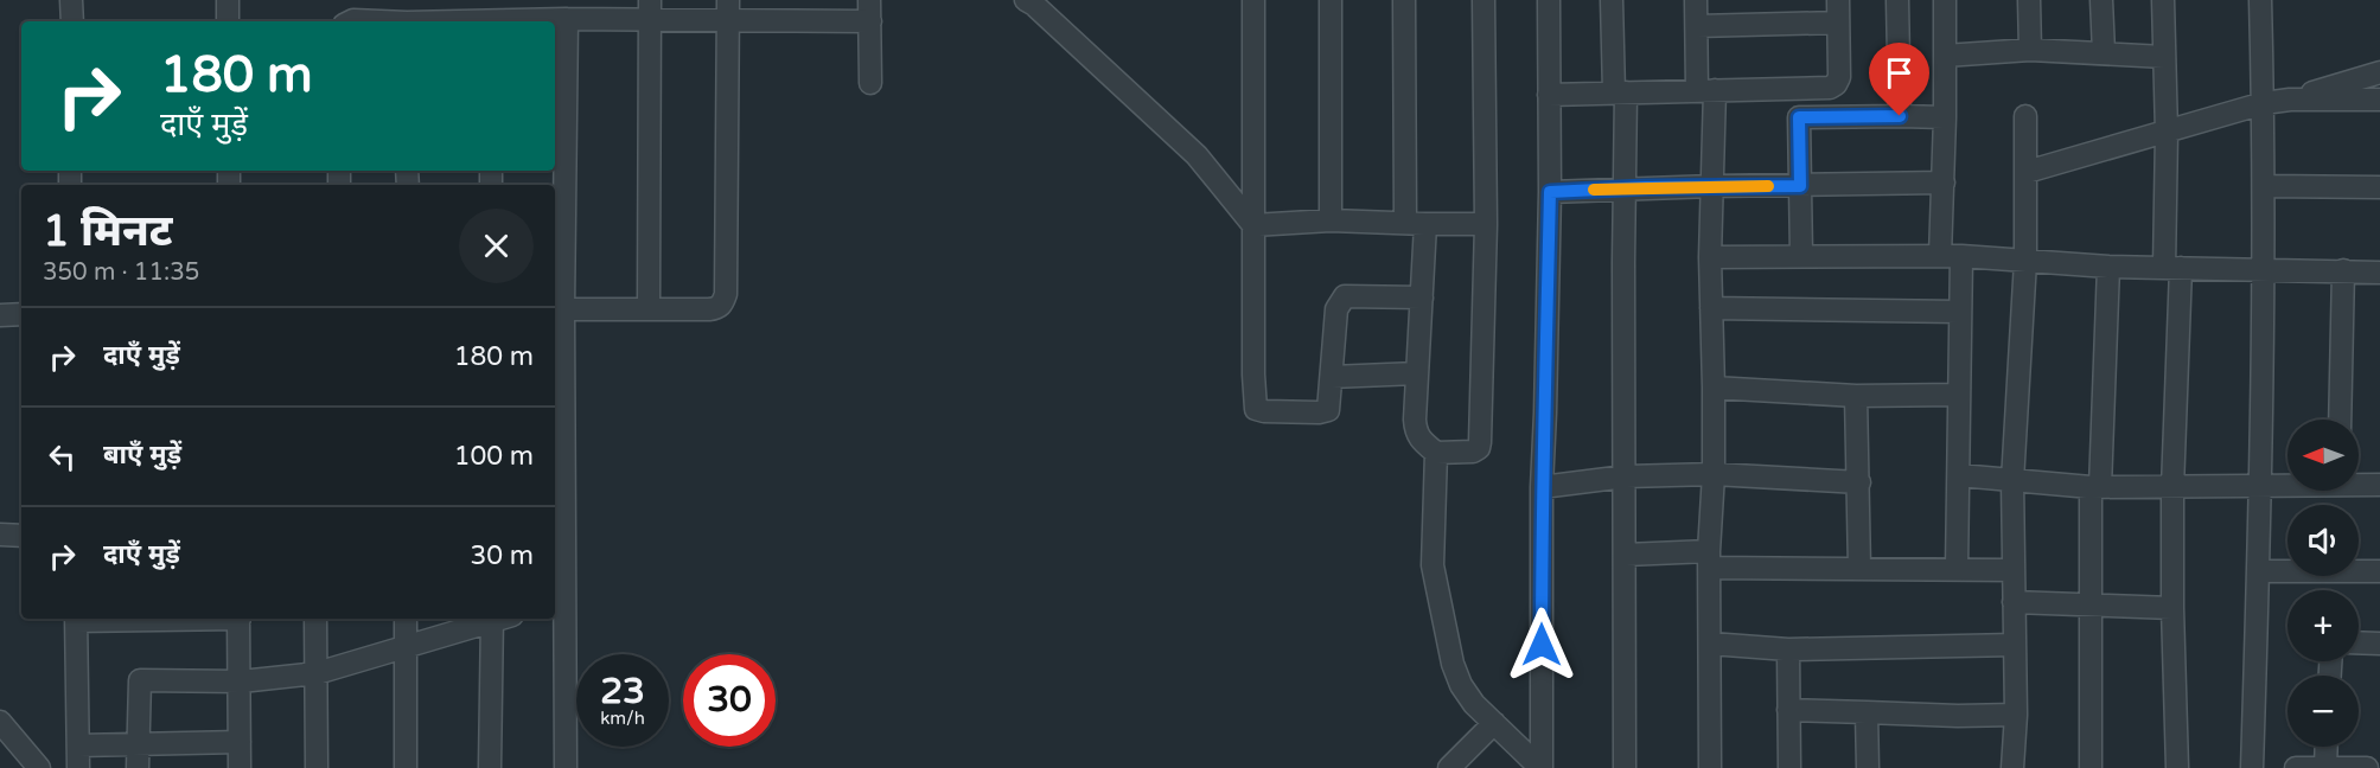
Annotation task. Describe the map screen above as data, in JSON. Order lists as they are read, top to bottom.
{
  "north": "left",
  "page": {
    "turn": ["180 m", "दाएँ मुड़ें"],
    "heading": ["1 मिनट", "350 m · 11:35"],
    "list": [
      {
        "name": "दाएँ मुड़ें",
        "value": "180 m"
      },
      {
        "name": "बाएँ मुड़ें",
        "value": "100 m"
      },
      {
        "name": "दाएँ मुड़ें",
        "value": "30 m"
      }
    ],
    "map_buttons": ["+", "−"],
    "speed": "23 km/h",
    "limit": "30"
  }
}
